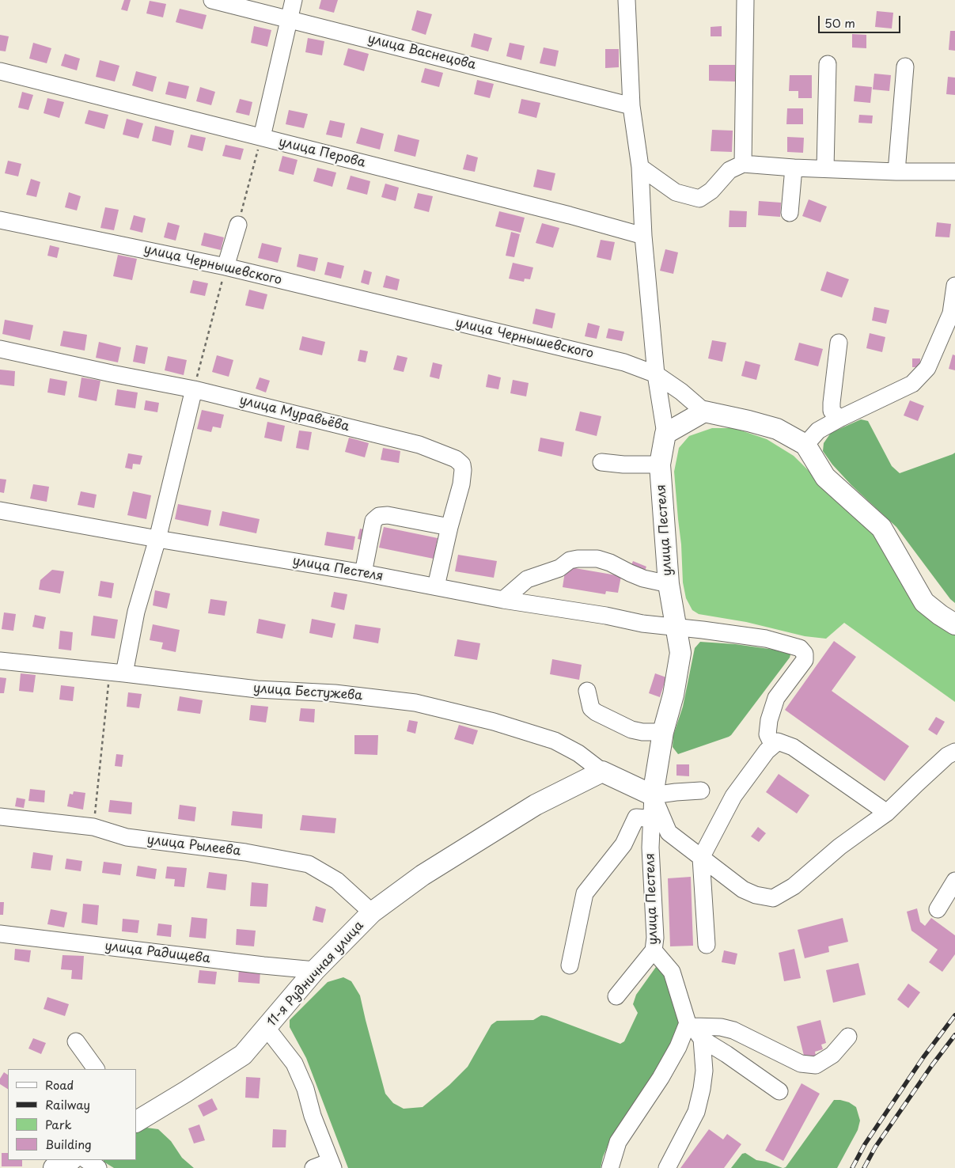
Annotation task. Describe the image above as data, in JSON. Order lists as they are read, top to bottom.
{
  "streets": {
    "main road": ["улица Чернышевского", "улица Пестеля", "11-я Рудничная улица"],
    "street": [
      "улица Васнецова",
      "улица Перова",
      "улица Муравьёва",
      "улица Бестужева",
      "улица Рылеева",
      "улица Радищева"
    ]
  },
  "crossings": [
    ["улица Муравьёва", "улица Пестеля"],
    ["улица Бестужева", "11-я Рудничная улица"],
    ["улица Рылеева", "11-я Рудничная улица"],
    ["улица Радищева", "11-я Рудничная улица"]
  ],
  "legend": [
    "Road",
    "Railway",
    "Park",
    "Building"
  ],
  "scale_bar": "50 m"
}
